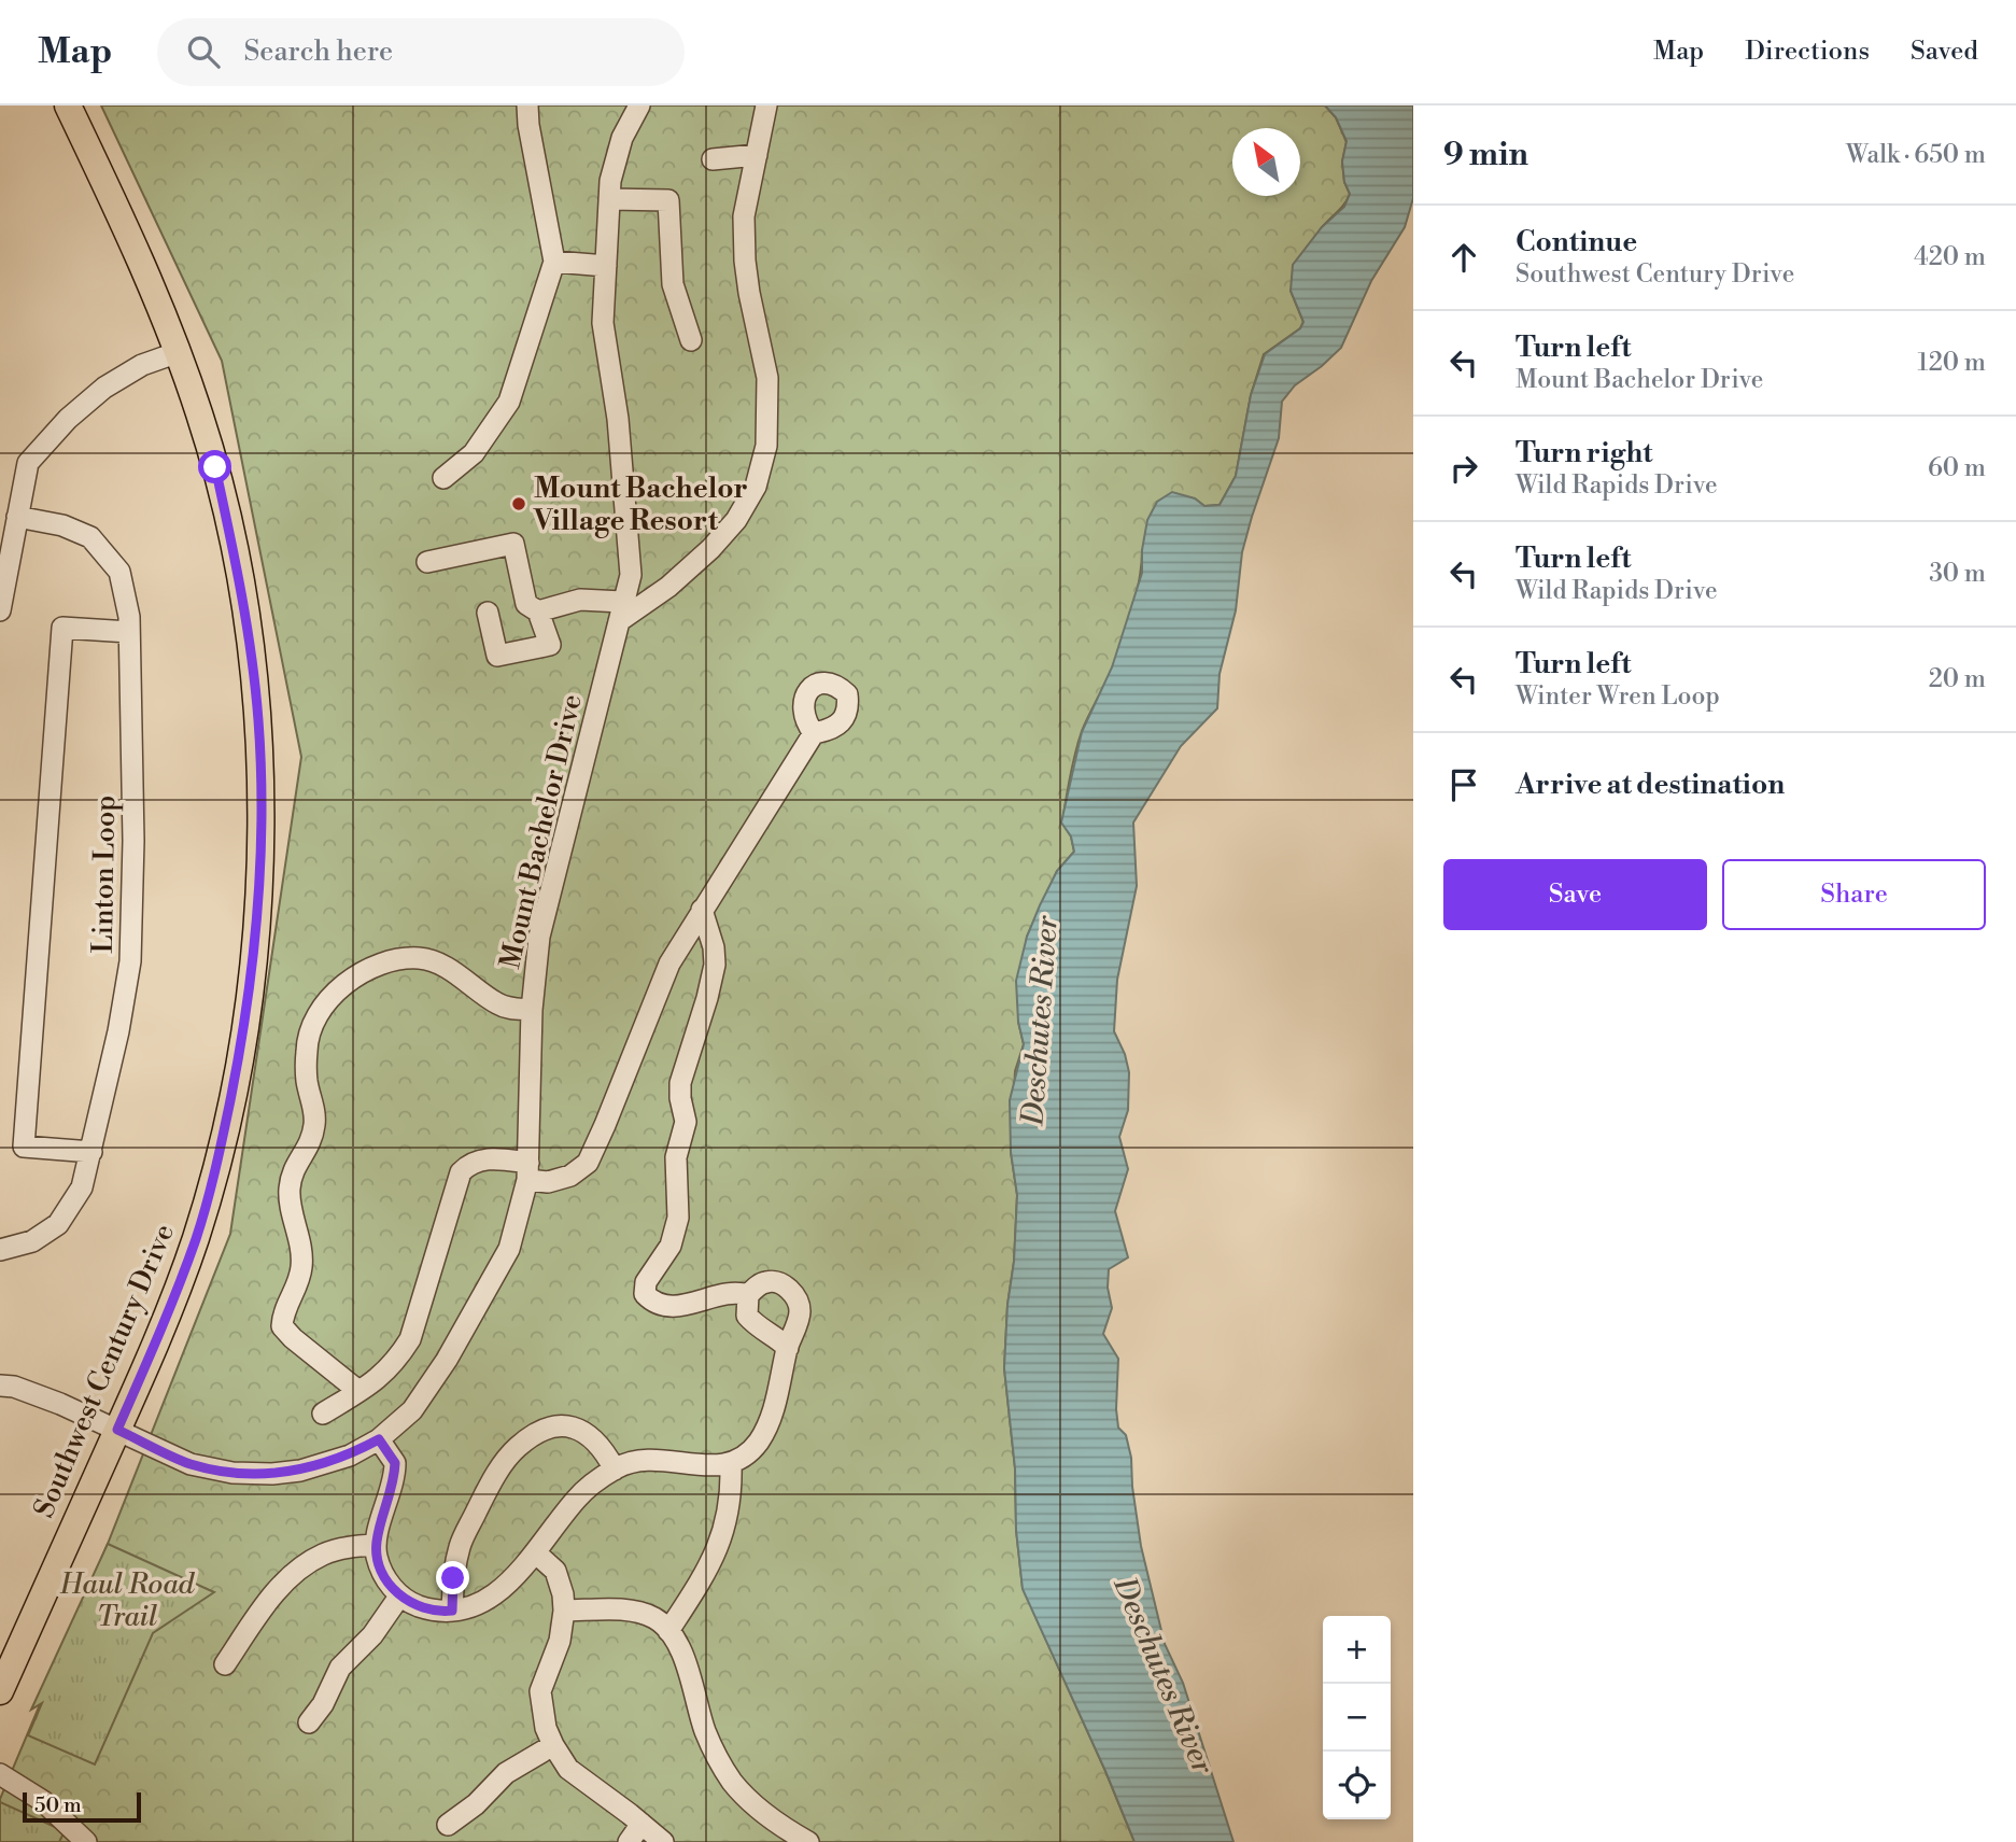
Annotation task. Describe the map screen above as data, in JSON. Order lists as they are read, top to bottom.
{
  "streets": {
    "main road": ["Southwest Century Drive"],
    "street": ["Mount Bachelor Drive", "Linton Loop"]
  },
  "crossings": [
    ["Mount Bachelor Drive", "Southwest Century Drive"]
  ],
  "water": ["Deschutes River"],
  "parks": ["Haul Road Trail"],
  "places": ["Mount Bachelor Village Resort"],
  "scale_bar": "50 m",
  "north": "top left",
  "page": {
    "header": "Map",
    "search": "Search here",
    "nav": ["Map", "Directions", "Saved"],
    "heading": ["9 min", "Walk · 650 m"],
    "list": [
      ["Continue", "Southwest Century Drive", "420 m"],
      ["Turn left", "Mount Bachelor Drive", "120 m"],
      ["Turn right", "Wild Rapids Drive", "60 m"],
      ["Turn left", "Wild Rapids Drive", "30 m"],
      ["Turn left", "Winter Wren Loop", "20 m"],
      "Arrive at destination"
    ],
    "buttons": ["Save", "Share"],
    "map_buttons": ["+", "−"],
    "scale": "50 m"
  }
}
